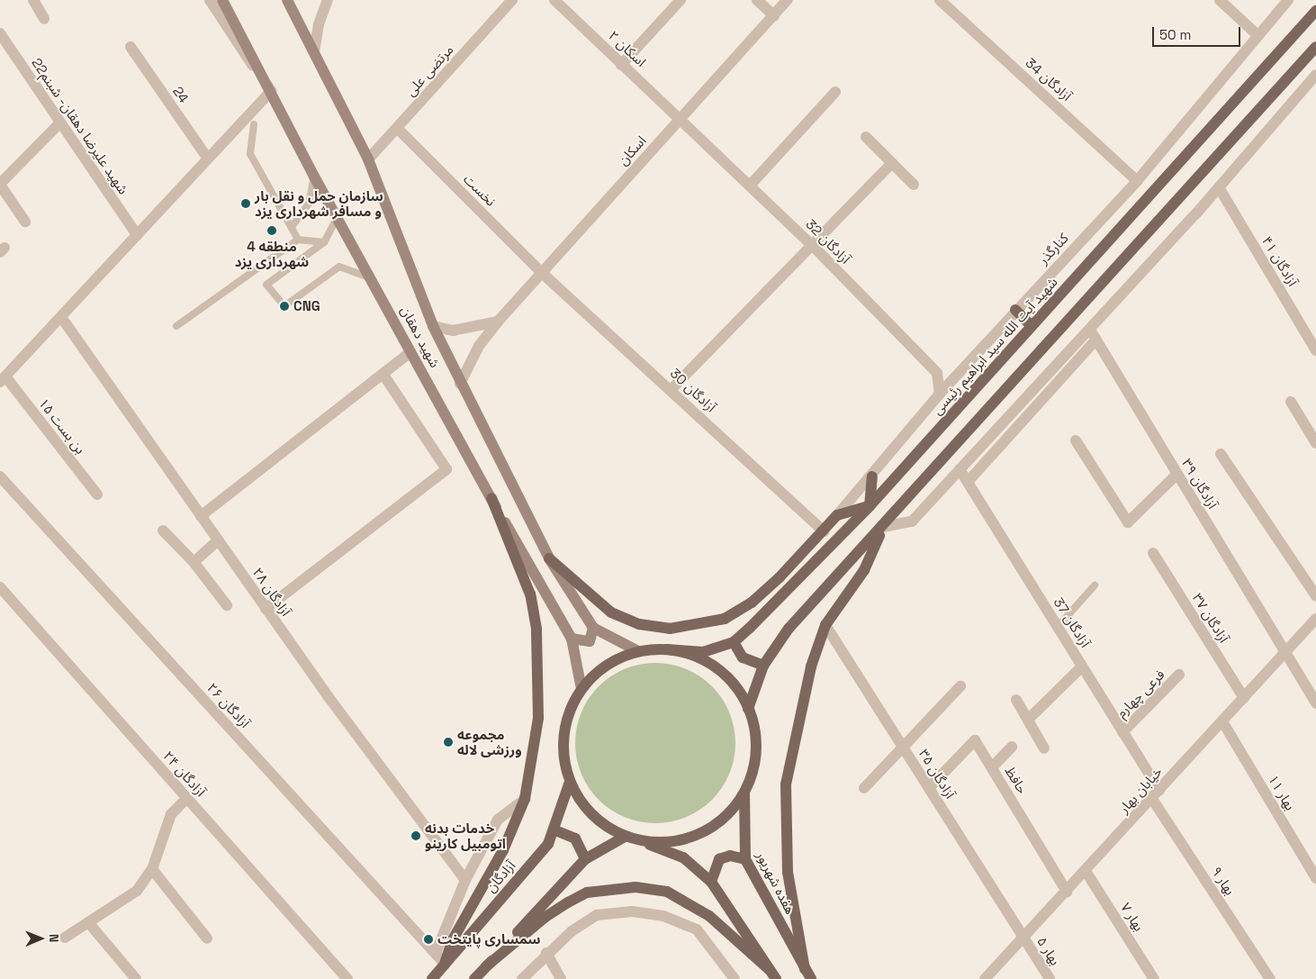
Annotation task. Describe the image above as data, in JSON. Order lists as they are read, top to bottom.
{
  "streets": {
    "main road": [
      "شهید دهقان",
      "شهید آیت الله سید ابراهیم رئیسی",
      "آزادگان",
      "هفده شهریور"
    ],
    "street": [
      "اسکان ۲",
      "مرتضی علی",
      "آزادگان 34",
      "24",
      "شهید علیرضا دهقان- شبنم22",
      "اسکان",
      "نخست",
      "آزادگان 32",
      "کنارگذر",
      "آزادگان ۴۱",
      "آزادگان 30",
      "بن بست ۱۵",
      "آزادگان ۳۹",
      "۲۸ آزادگان",
      "آزادگان ۳۷",
      "آزادگان 37",
      "فرعی چهارم",
      "۲۶ آزادگان",
      "۲۴ آزادگان",
      "آزادگان ۳۵",
      "حافظ",
      "خیابان بهار",
      "بهار ۱۱",
      "بهار ۹",
      "بهار ۷",
      "بهار ۵"
    ]
  },
  "crossings": [
    ["اسکان ۲", "اسکان"],
    ["اسکان ۲", "آزادگان 32"],
    ["مرتضی علی", "نخست"],
    ["مرتضی علی", "شهید دهقان"],
    ["آزادگان 34", "کنارگذر"],
    ["اسکان", "نخست"],
    ["اسکان", "آزادگان 32"],
    ["اسکان", "شهید دهقان"],
    ["اسکان", "آزادگان 30"],
    ["نخست", "آزادگان 30"],
    ["آزادگان 32", "کنارگذر"],
    ["آزادگان ۳۹", "خیابان بهار"],
    ["آزادگان ۳۷", "خیابان بهار"],
    ["آزادگان 37", "فرعی چهارم"],
    ["آزادگان 37", "خیابان بهار"],
    ["آزادگان 37", "بهار ۹"],
    ["۲۶ آزادگان", "آزادگان"],
    ["آزادگان ۳۵", "حافظ"],
    ["آزادگان ۳۵", "خیابان بهار"],
    ["آزادگان ۳۵", "بهار ۵"],
    ["حافظ", "خیابان بهار"],
    ["خیابان بهار", "بهار ۱۱"],
    ["خیابان بهار", "بهار ۹"],
    ["خیابان بهار", "بهار ۷"],
    ["خیابان بهار", "بهار ۵"]
  ],
  "places": [
    "سازمان حمل و نقل بار و مسافر شهرداری یزد",
    "منطقه 4 شهرداری یزد",
    "CNG",
    "مجموعه ورزشی لاله",
    "خدمات بدنه اتومبیل کارینو",
    "سمساری پایتخت"
  ],
  "scale_bar": "50 m",
  "north": "right"
}
